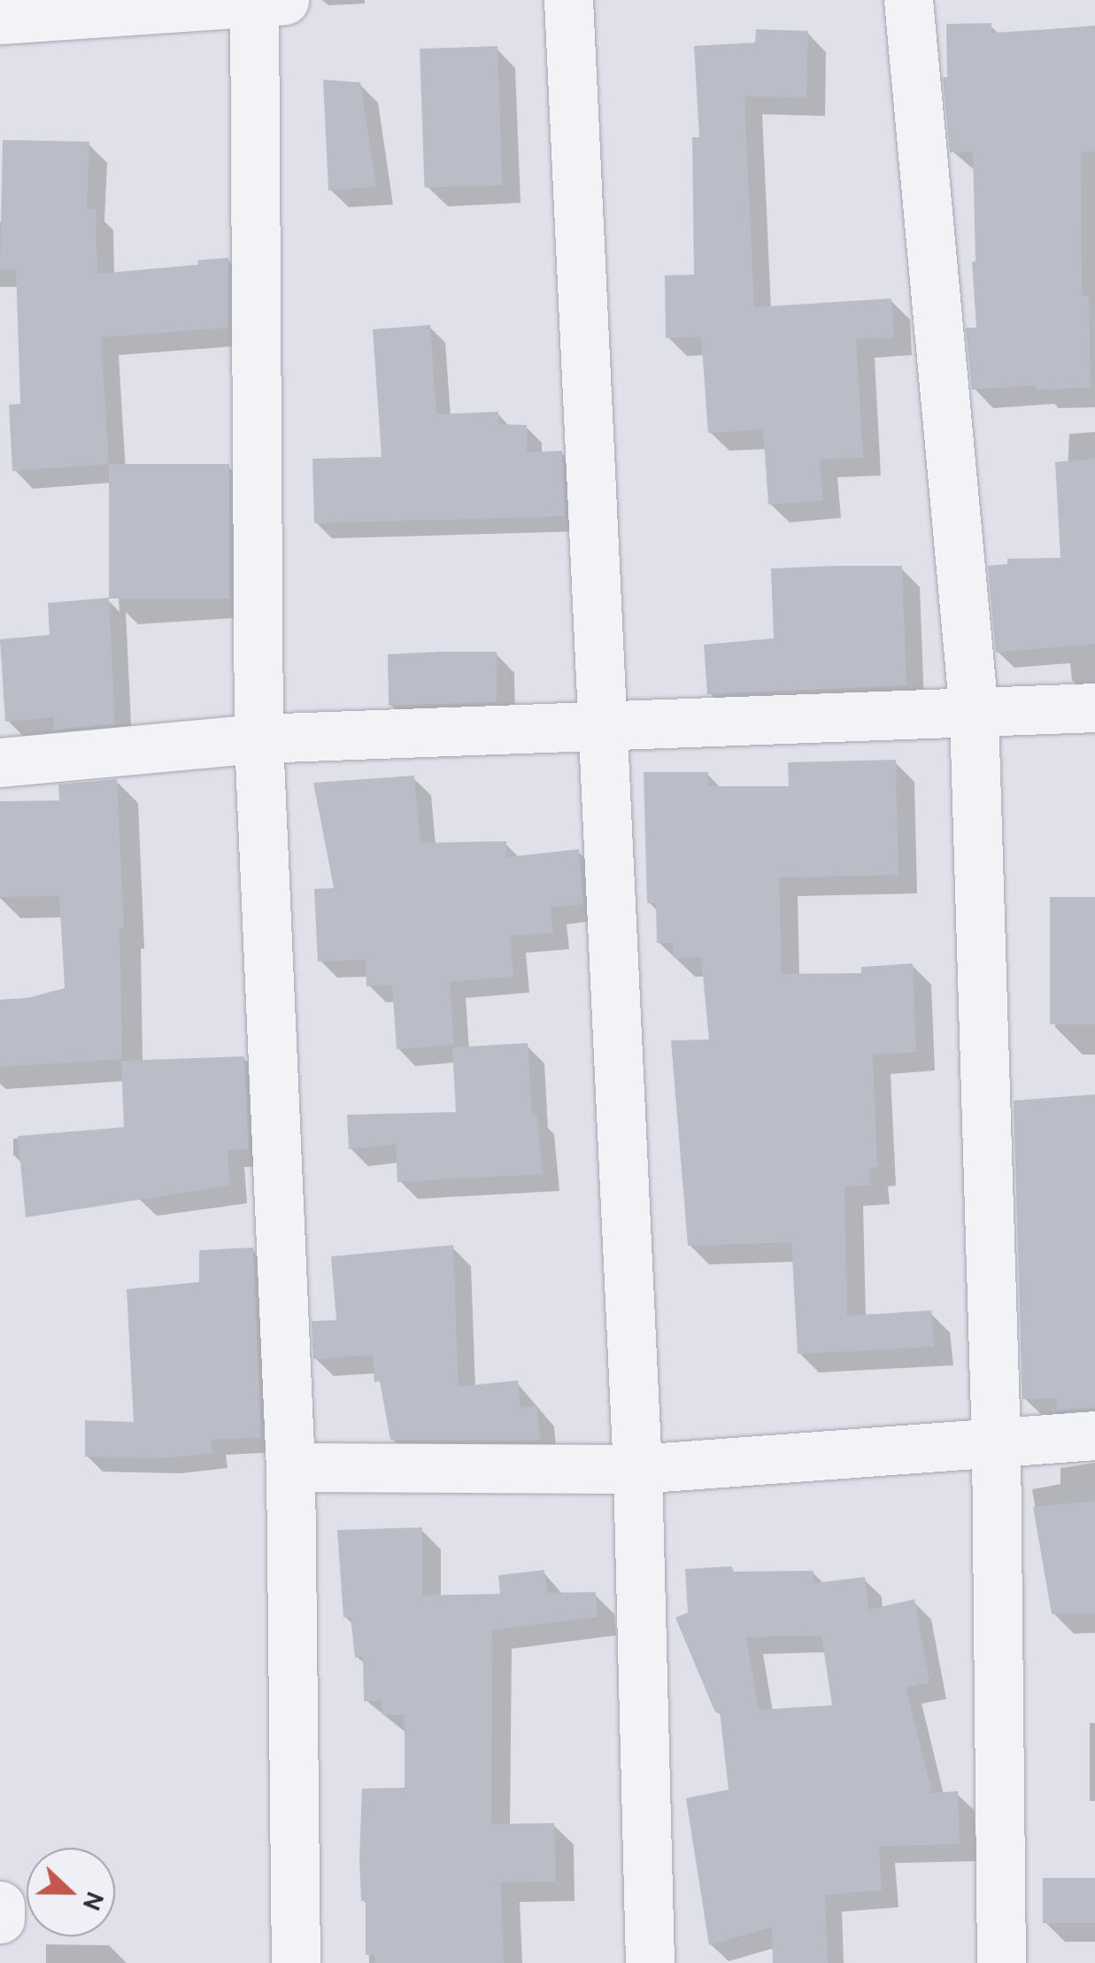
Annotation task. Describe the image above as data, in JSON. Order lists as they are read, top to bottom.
{
  "north": "right"
}
